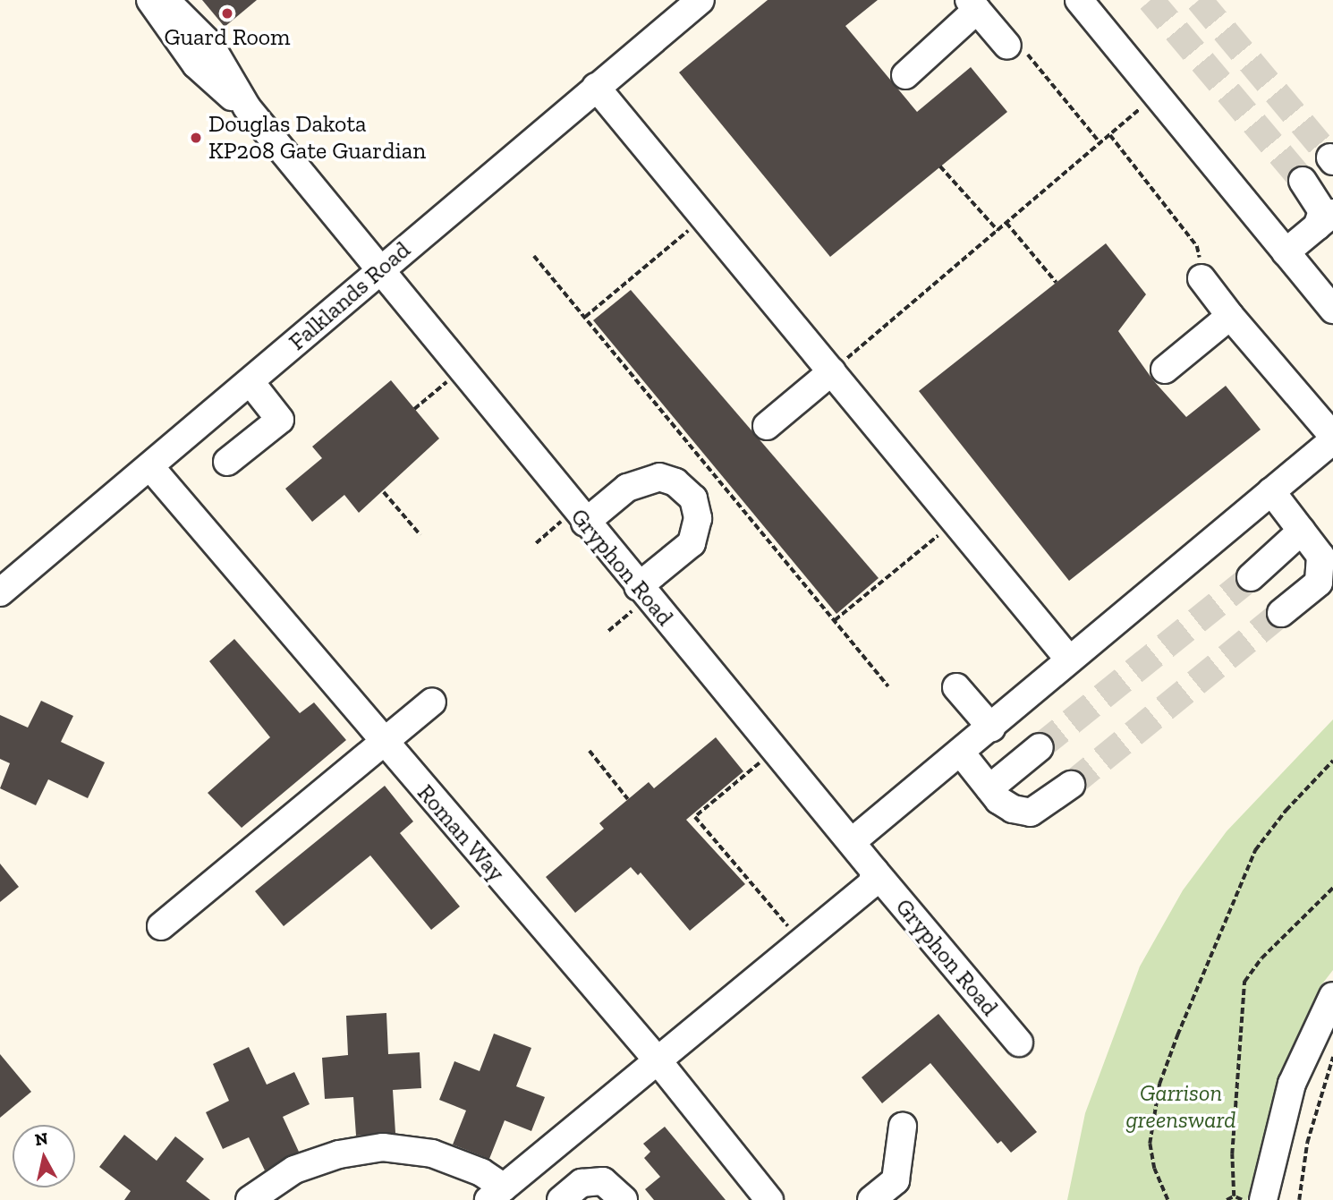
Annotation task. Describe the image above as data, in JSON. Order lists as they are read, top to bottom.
{
  "streets": {
    "street": ["Falklands Road", "Gryphon Road", "Roman Way"]
  },
  "crossings": [
    ["Falklands Road", "Gryphon Road"],
    ["Falklands Road", "Roman Way"]
  ],
  "parks": ["Garrison greensward"],
  "places": ["Guard Room", "Douglas Dakota KP208 Gate Guardian"],
  "north": "top"
}
